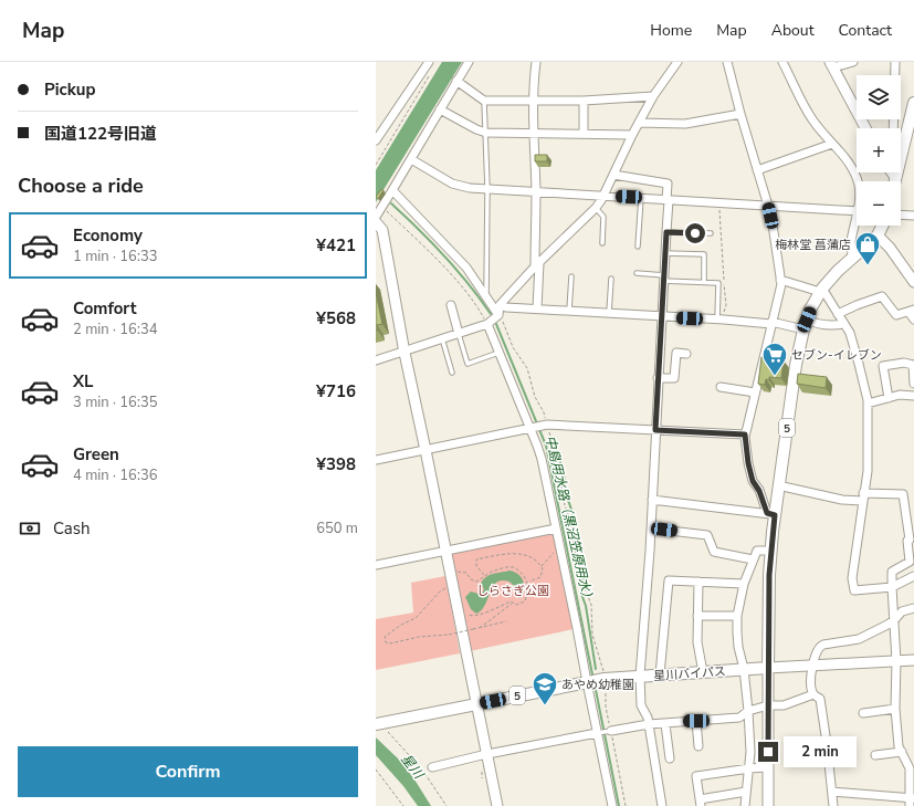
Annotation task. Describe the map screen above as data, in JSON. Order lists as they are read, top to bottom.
{
  "streets": {
    "main road": ["5", "星川バイパス"]
  },
  "crossings": [
    ["5", "星川バイパス"]
  ],
  "water": ["中島用水路（黒沼笠原用水）", "星川"],
  "parks": ["しらさぎ公園"],
  "places": {
    "shop": ["梅林堂 菖蒲店"],
    "supermarket": ["セブン-イレブン"],
    "school or university": ["あやめ幼稚園"]
  },
  "page": {
    "header": "Map",
    "nav": [
      "Home",
      "Map",
      "About",
      "Contact"
    ],
    "banner": ["Pickup", "国道122号旧道"],
    "map_buttons": ["+", "−"],
    "heading": "Choose a ride",
    "list": [
      {
        "name": "Economy",
        "note": "1 min · 16:33",
        "value": "¥421"
      },
      {
        "name": "Comfort",
        "note": "2 min · 16:34",
        "value": "¥568"
      },
      {
        "name": "XL",
        "note": "3 min · 16:35",
        "value": "¥716"
      },
      {
        "name": "Green",
        "note": "4 min · 16:36",
        "value": "¥398"
      }
    ],
    "pay": ["Cash", "650 m"],
    "bubble": "2 min",
    "buttons": "Confirm"
  }
}
